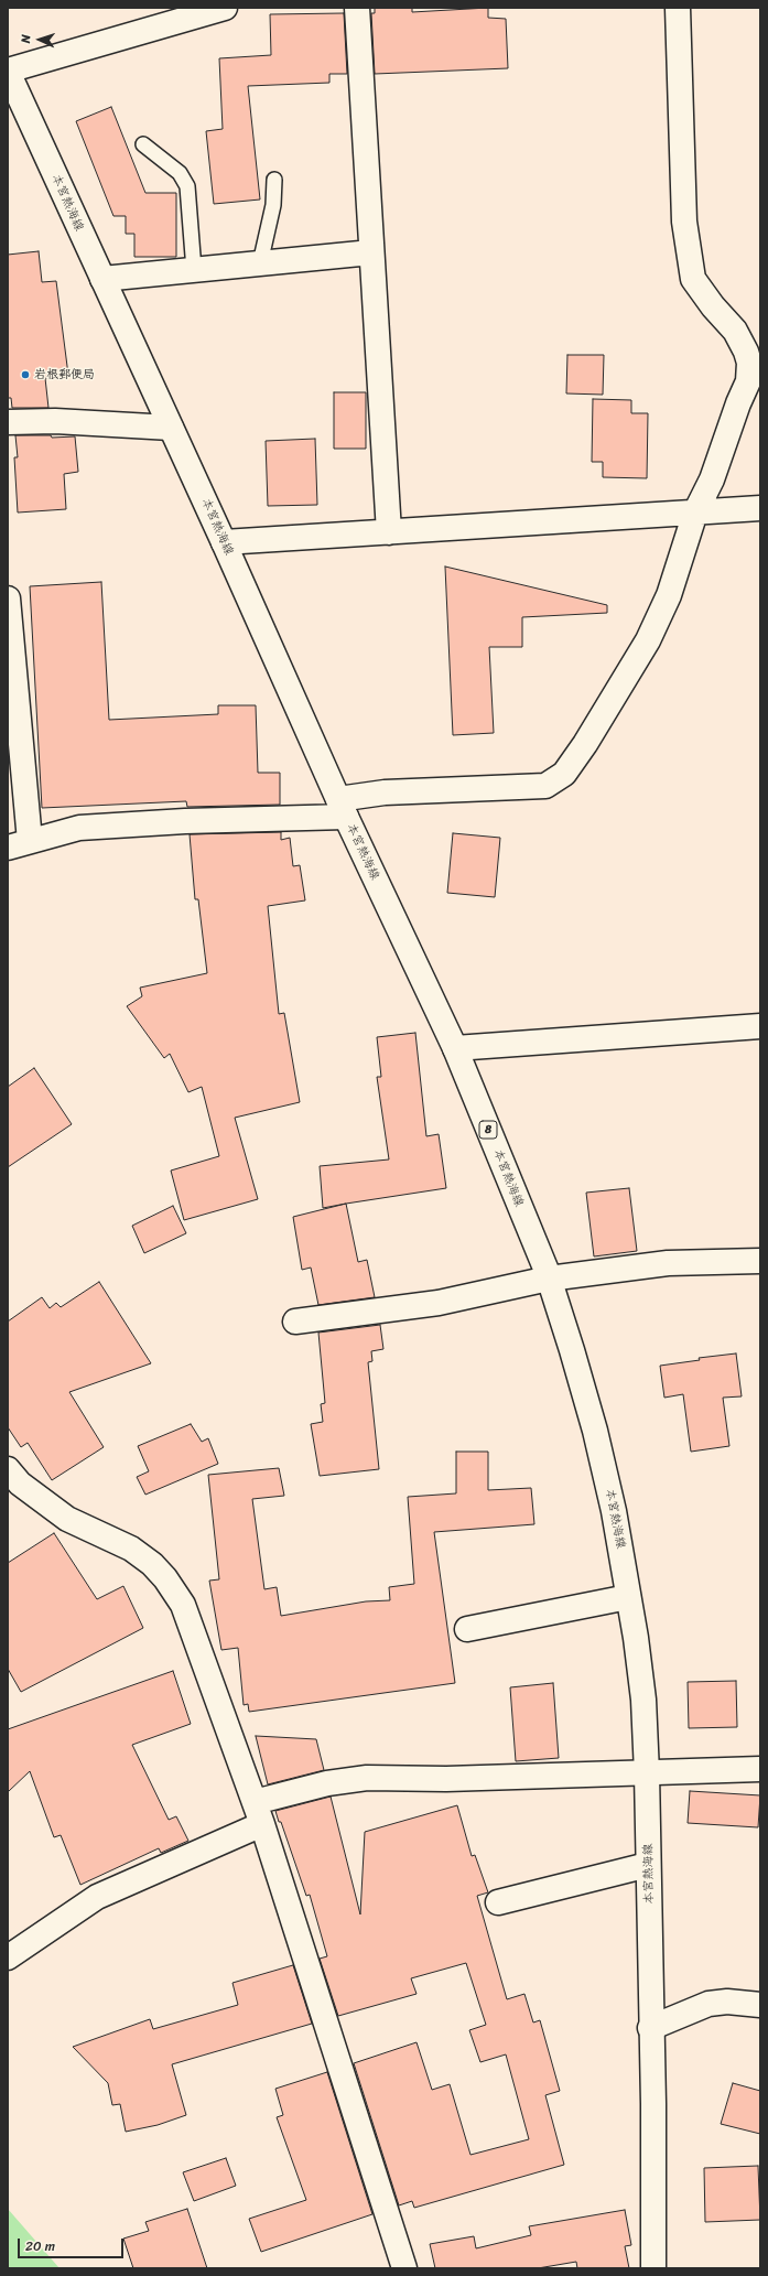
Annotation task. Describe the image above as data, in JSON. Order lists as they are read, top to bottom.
{
  "streets": {
    "street": ["本宮熱海線", "8"]
  },
  "places": ["岩根郵便局"],
  "scale_bar": "20 m",
  "north": "left"
}
